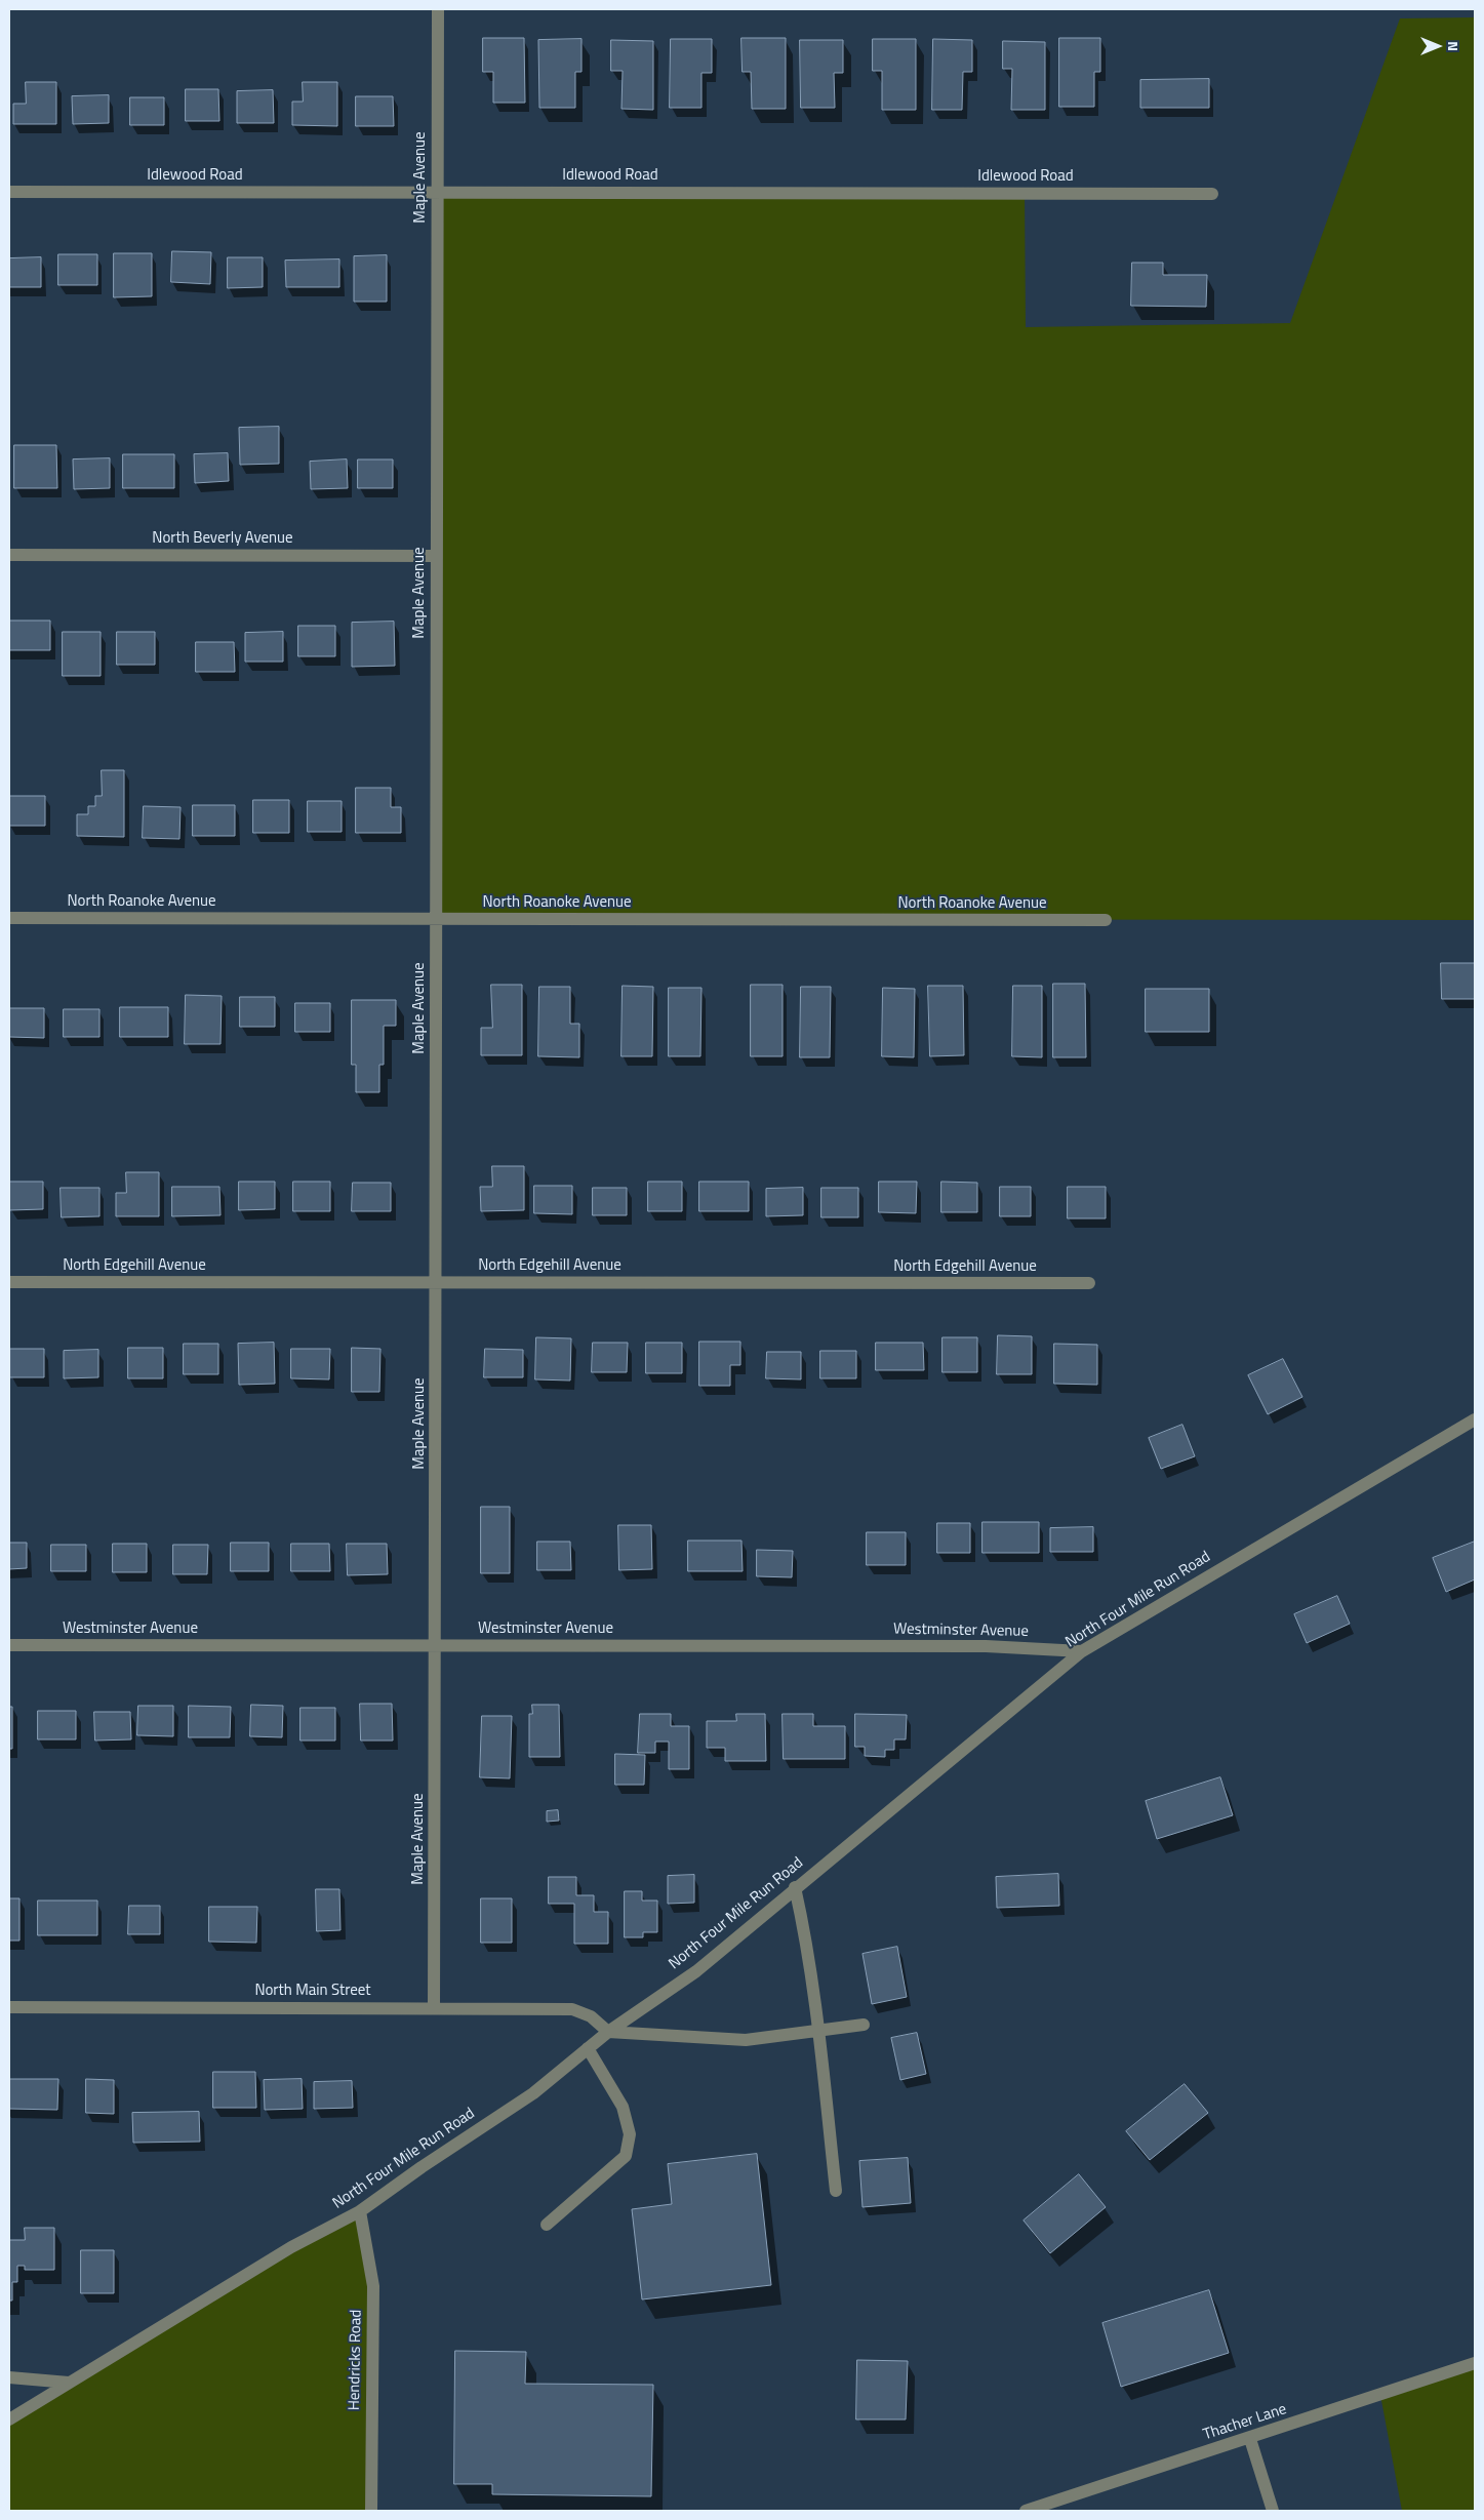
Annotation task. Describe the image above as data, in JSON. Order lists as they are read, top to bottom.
{
  "streets": {
    "street": [
      "Idlewood Road",
      "Maple Avenue",
      "North Beverly Avenue",
      "North Roanoke Avenue",
      "North Edgehill Avenue",
      "North Four Mile Run Road",
      "Westminster Avenue",
      "North Main Street",
      "Hendricks Road",
      "Thacher Lane"
    ]
  },
  "crossings": [
    ["Idlewood Road", "Maple Avenue"],
    ["Maple Avenue", "North Beverly Avenue"],
    ["Maple Avenue", "North Roanoke Avenue"],
    ["Maple Avenue", "North Edgehill Avenue"],
    ["Maple Avenue", "Westminster Avenue"],
    ["Maple Avenue", "North Main Street"],
    ["North Four Mile Run Road", "Westminster Avenue"],
    ["North Four Mile Run Road", "North Main Street"],
    ["North Four Mile Run Road", "Hendricks Road"]
  ],
  "north": "right"
}
